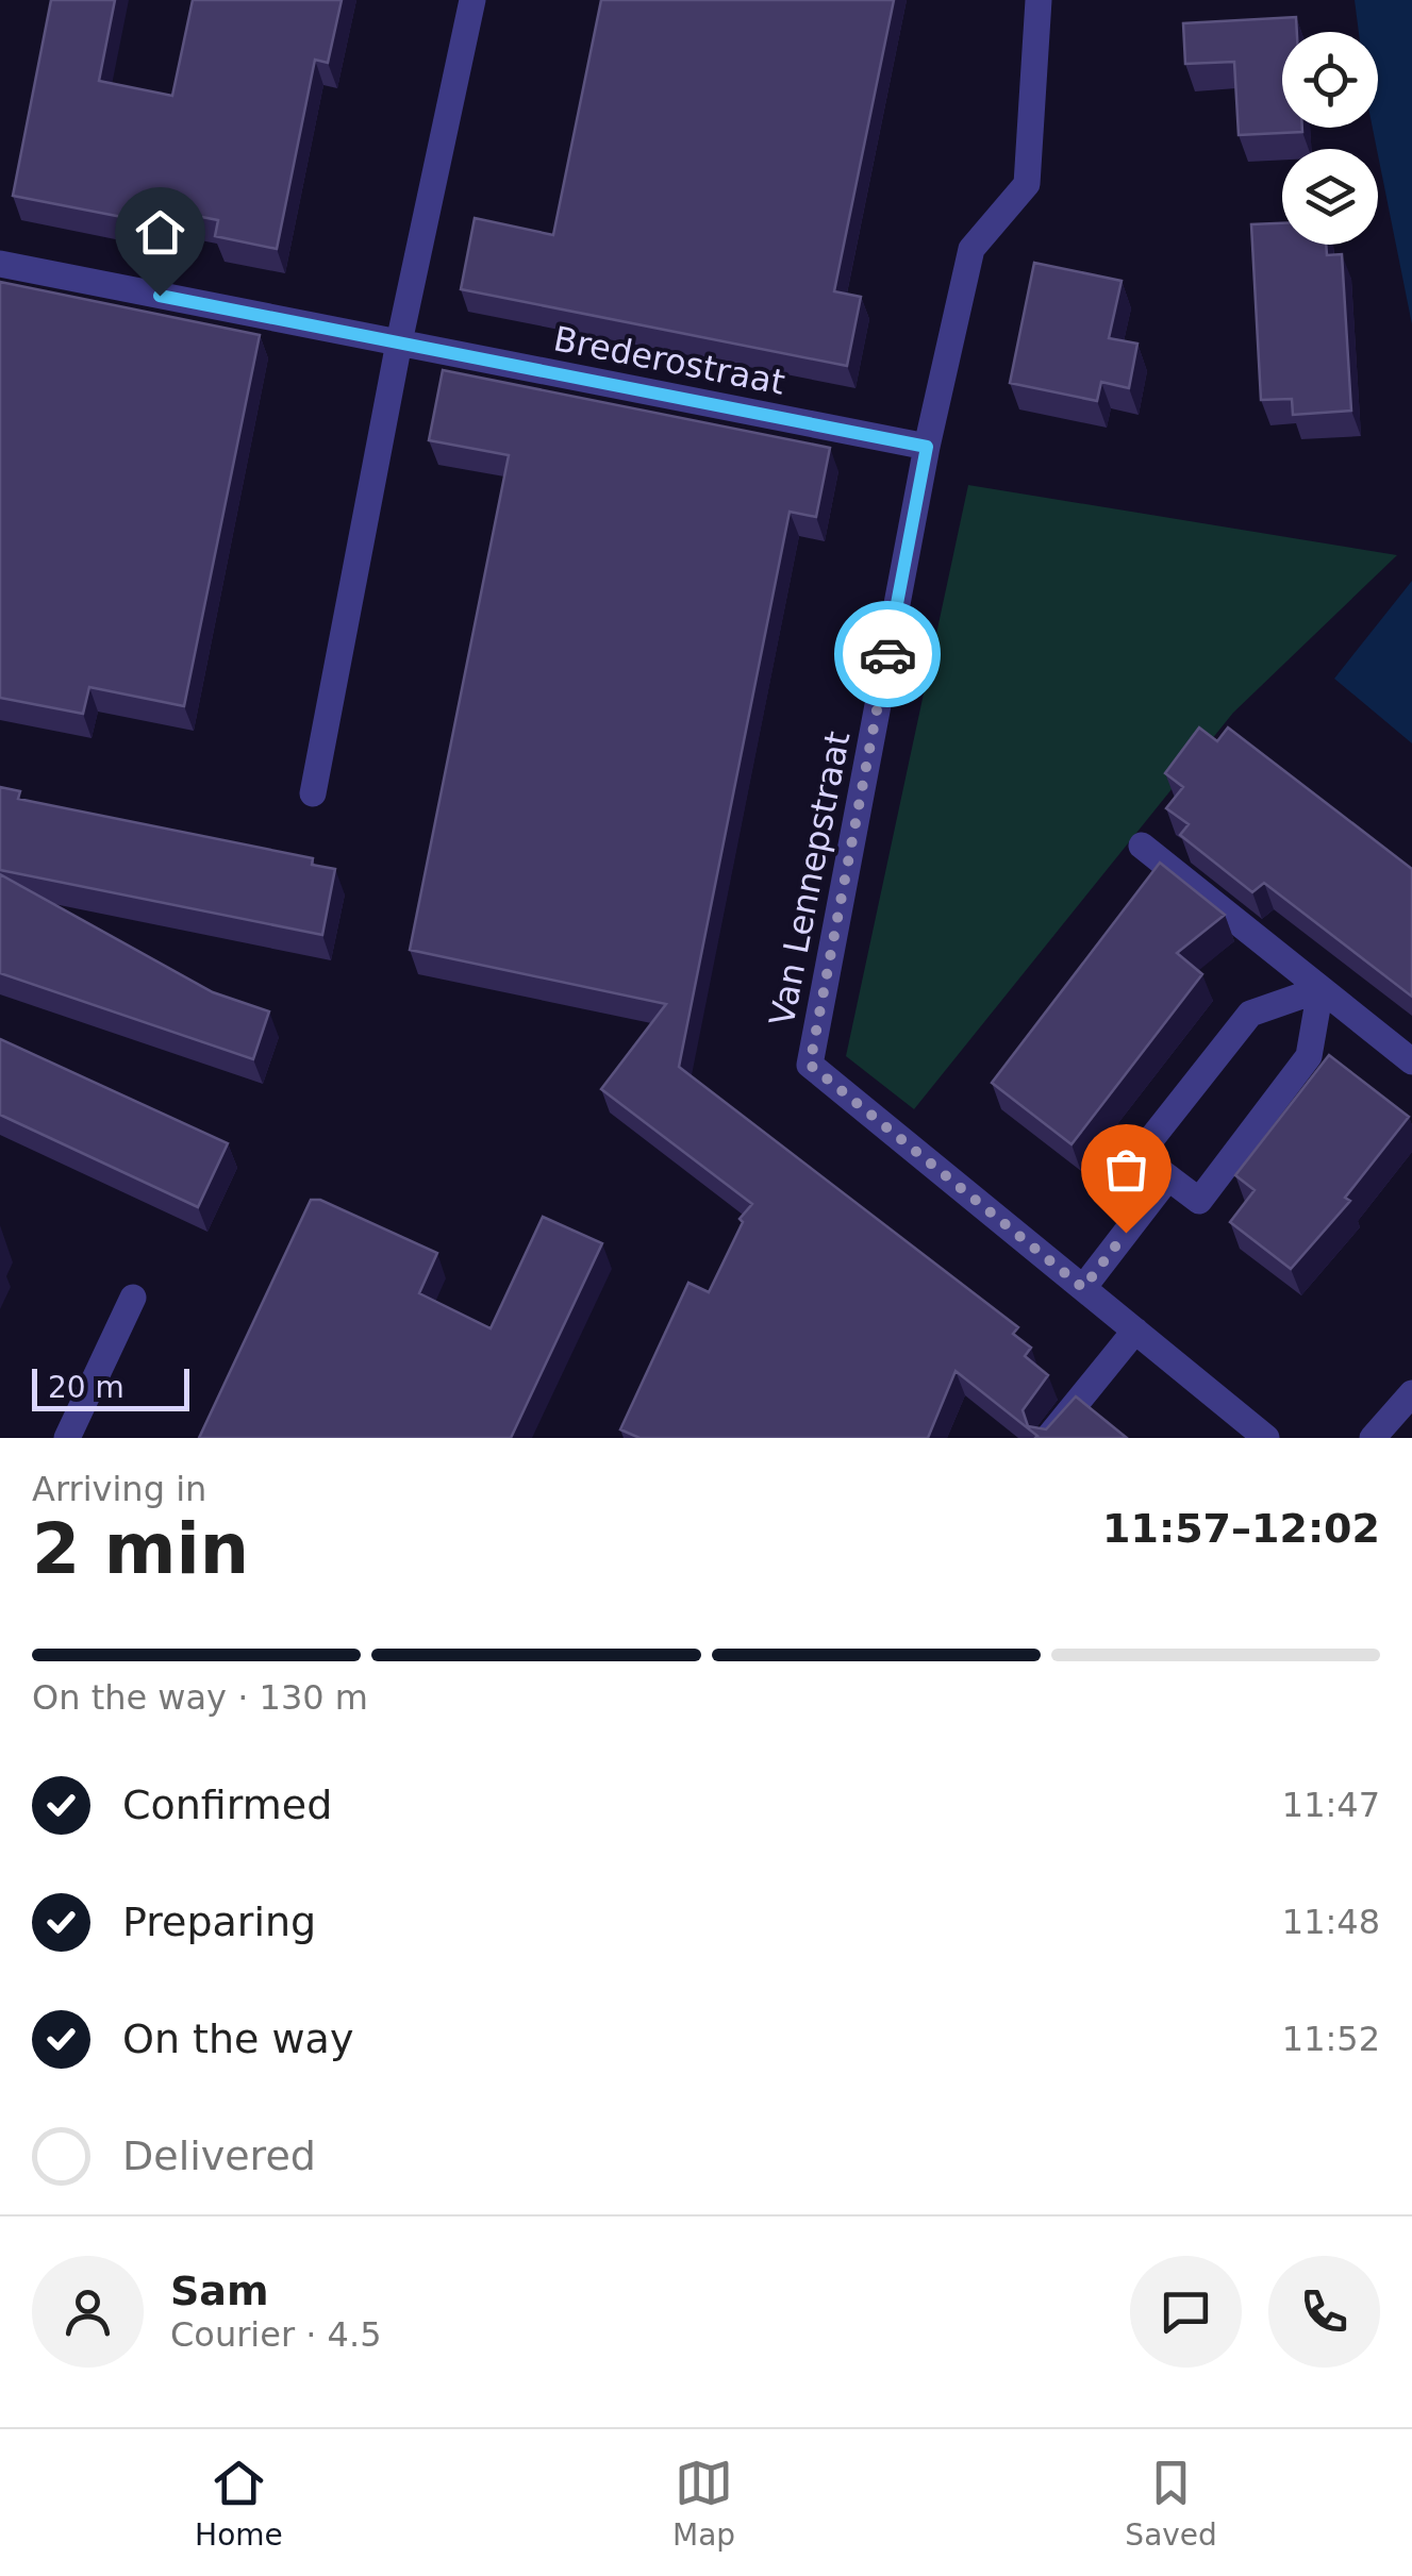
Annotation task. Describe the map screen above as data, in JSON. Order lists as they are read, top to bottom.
{
  "streets": {
    "street": ["Brederostraat", "Van Lennepstraat"]
  },
  "crossings": [
    ["Brederostraat", "Van Lennepstraat"]
  ],
  "scale_bar": "20 m",
  "page": {
    "scale": "20 m",
    "heading": ["2 min", "Arriving in", "11:57–12:02"],
    "panel": ["Sam", "Courier · 4.5"],
    "bar": "On the way · 130 m",
    "list": [
      ["Confirmed", "11:47"],
      ["Preparing", "11:48"],
      ["On the way", "11:52"],
      "Delivered"
    ],
    "tabs": ["Home", "Map", "Saved"]
  }
}
